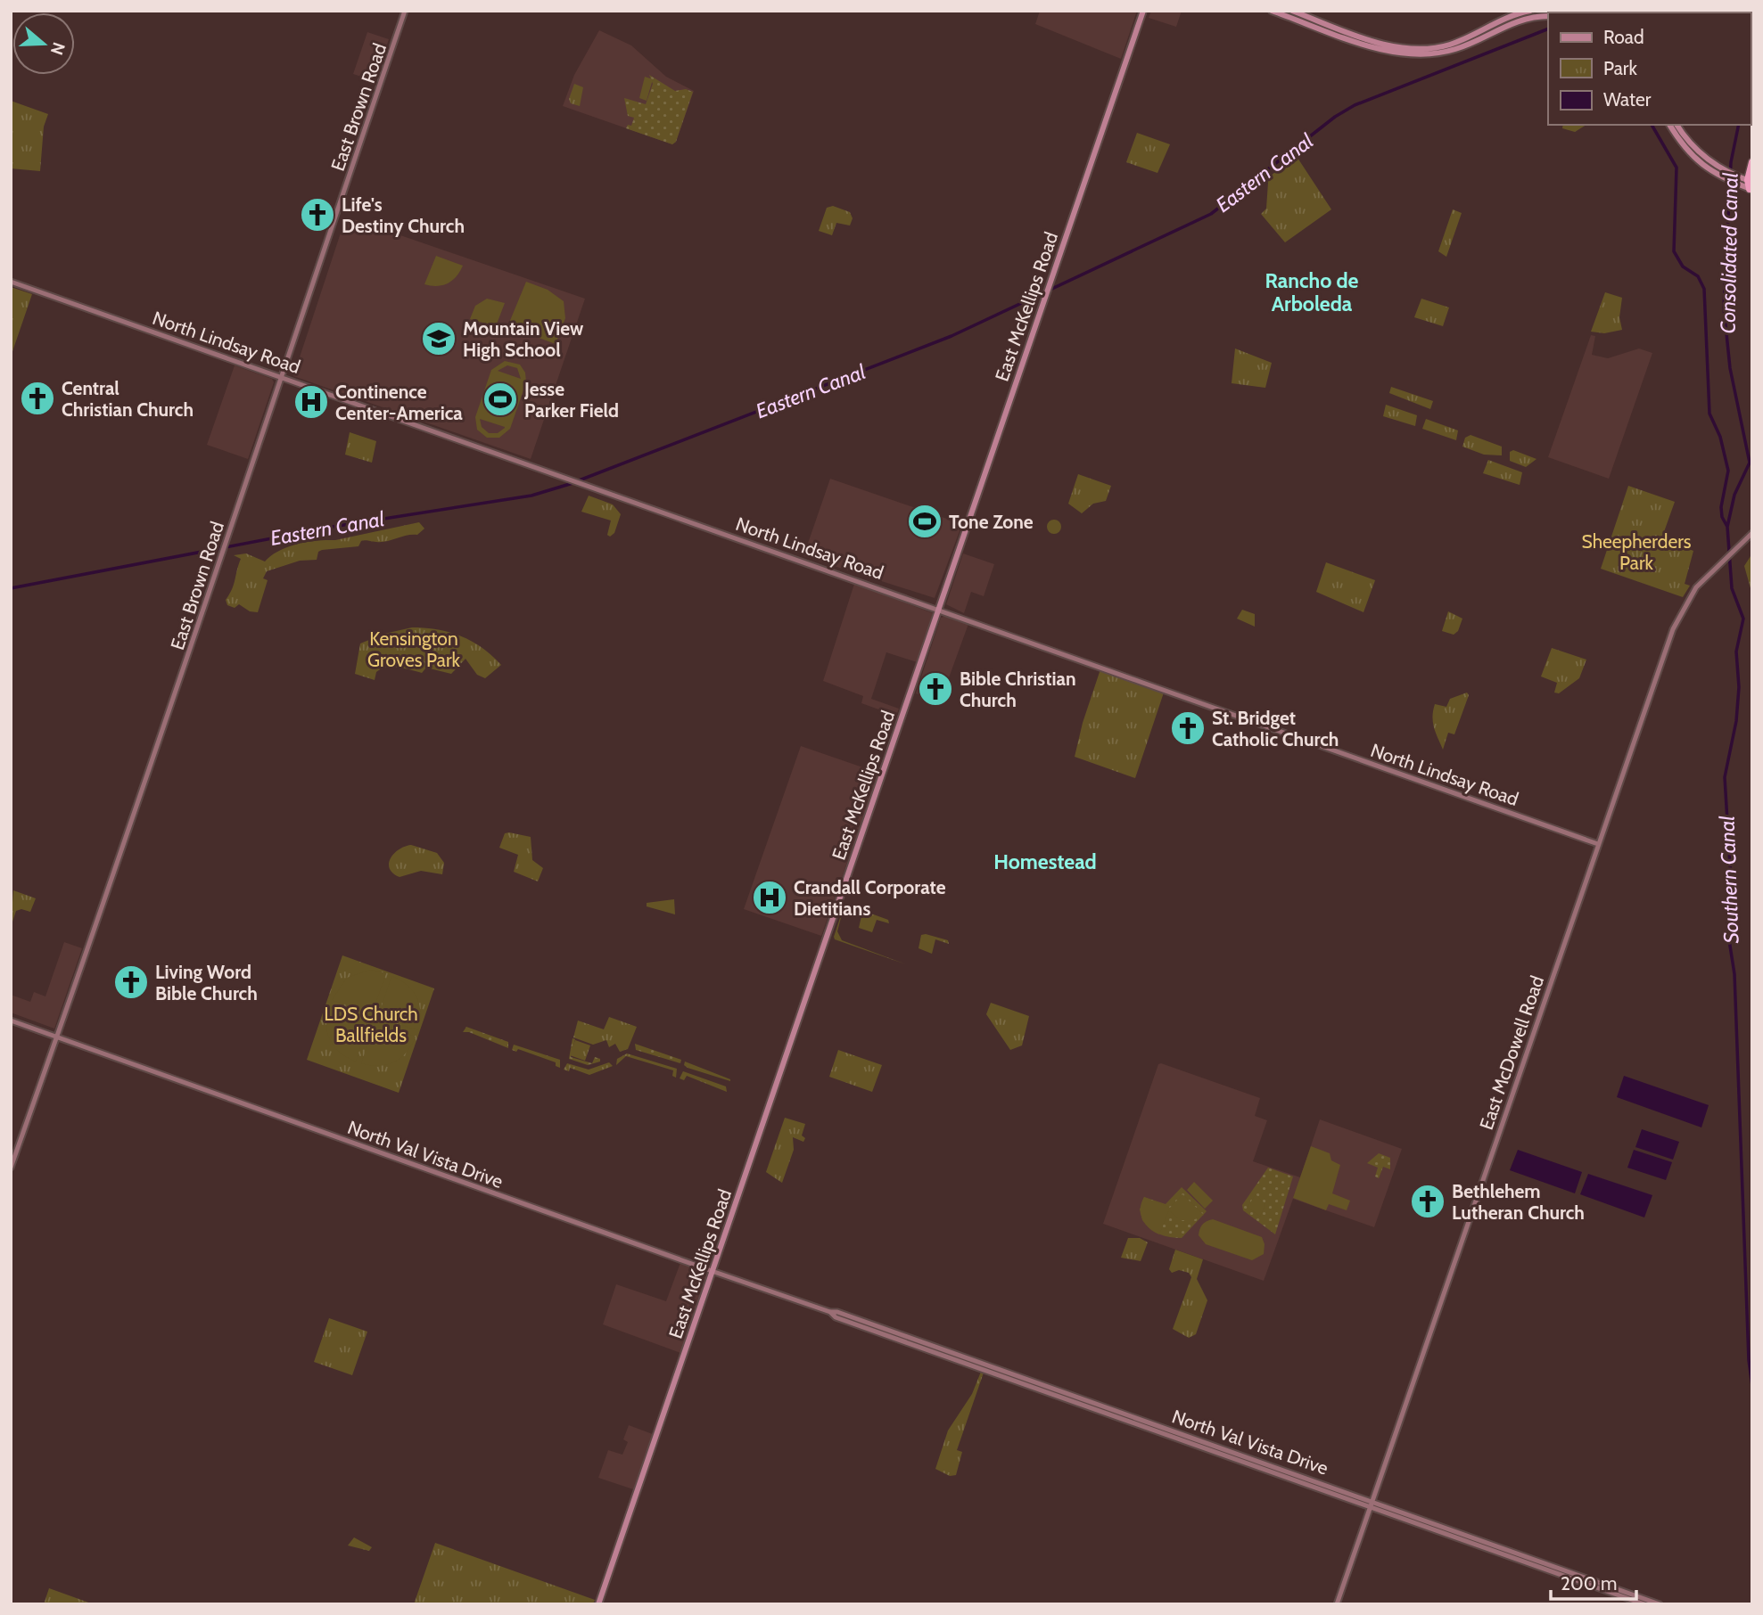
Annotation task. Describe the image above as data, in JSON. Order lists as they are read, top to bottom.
{
  "streets": {
    "main road": [
      "East Brown Road",
      "East McKellips Road",
      "North Lindsay Road",
      "East McDowell Road",
      "North Val Vista Drive"
    ]
  },
  "crossings": [
    ["East Brown Road", "North Lindsay Road"],
    ["East Brown Road", "North Val Vista Drive"],
    ["East McKellips Road", "North Lindsay Road"],
    ["East McKellips Road", "North Val Vista Drive"],
    ["North Lindsay Road", "East McDowell Road"],
    ["East McDowell Road", "North Val Vista Drive"]
  ],
  "districts": ["Rancho de Arboleda", "Homestead"],
  "water": ["Eastern Canal", "Consolidated Canal", "Southern Canal"],
  "parks": ["Sheepherders Park", "Kensington Groves Park", "LDS Church Ballfields"],
  "places": {
    "church": [
      "Life's Destiny Church",
      "Central Christian Church",
      "Bible Christian Church",
      "St. Bridget Catholic Church",
      "Living Word Bible Church",
      "Bethlehem Lutheran Church"
    ],
    "school or university": ["Mountain View High School"],
    "sports": ["Jesse Parker Field", "Tone Zone"],
    "hospital": ["Continence Center-America", "Crandall Corporate Dietitians"]
  },
  "legend": ["Road", "Park", "Water"],
  "scale_bar": "200 m",
  "north": "right"
}
